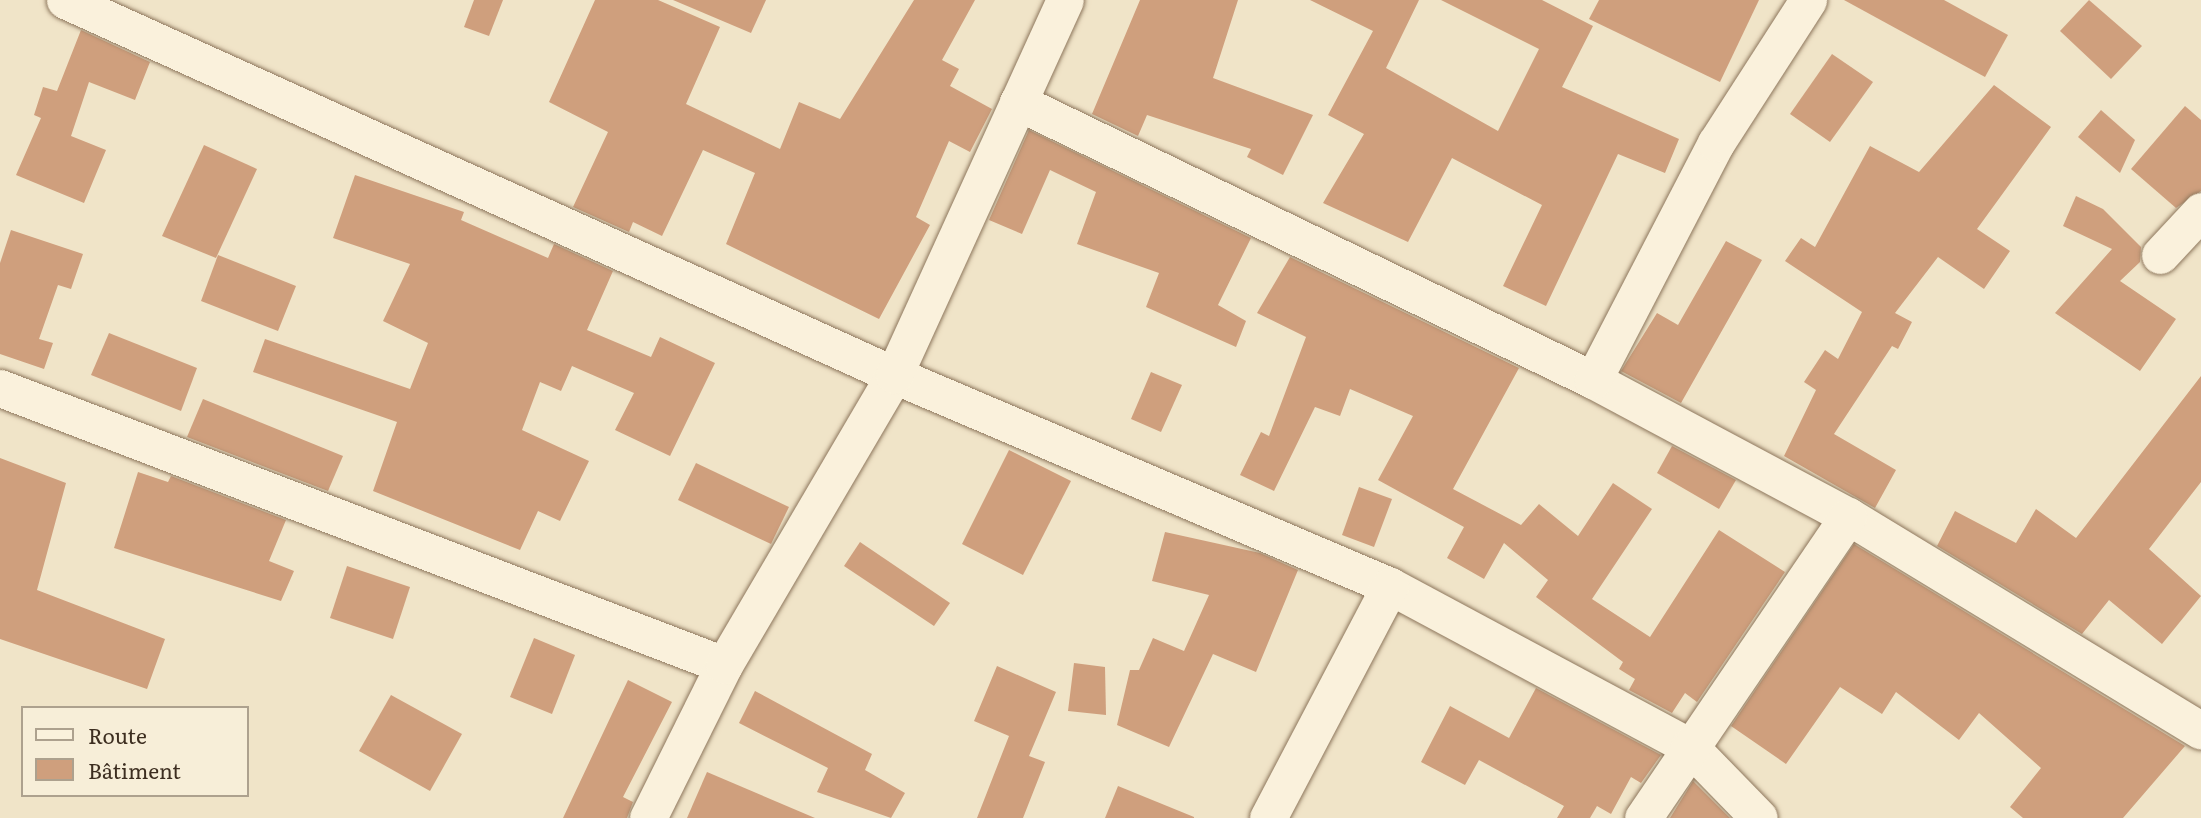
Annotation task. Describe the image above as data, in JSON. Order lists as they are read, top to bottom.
{
  "legend": ["Route", "Bâtiment"]
}
